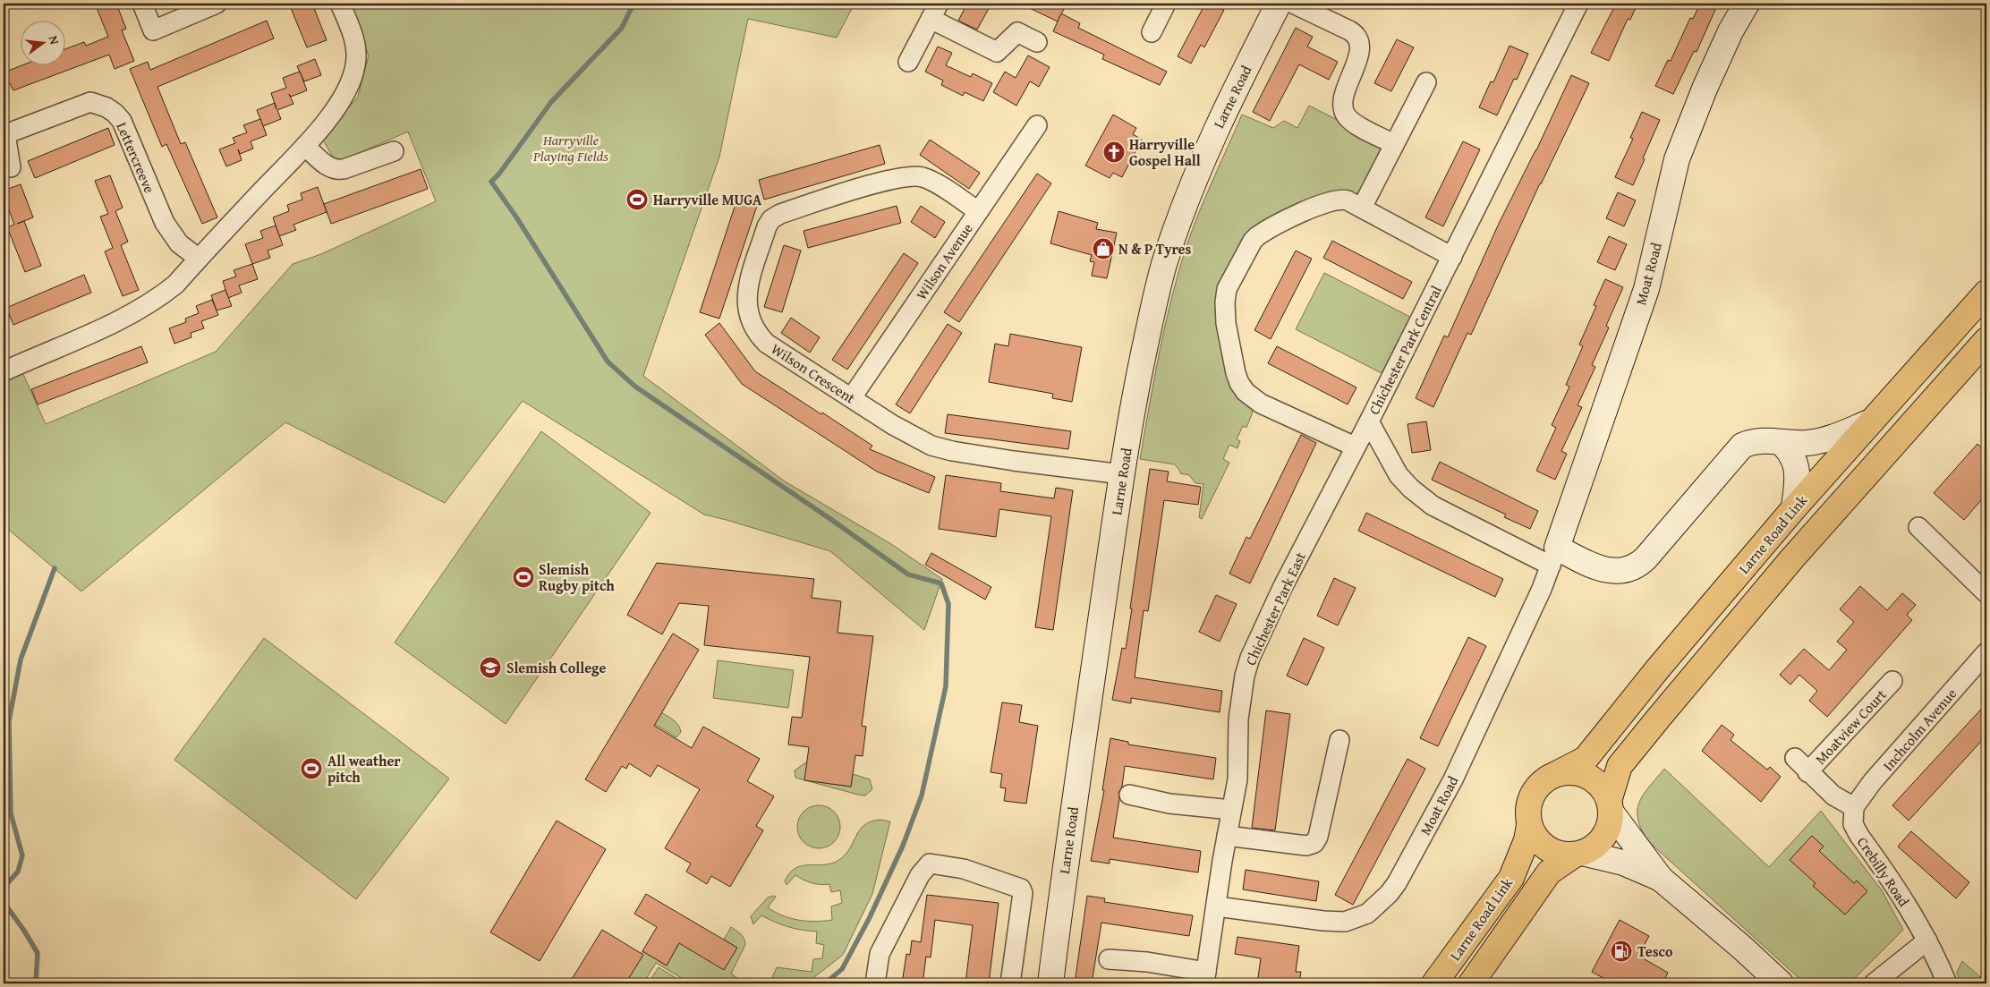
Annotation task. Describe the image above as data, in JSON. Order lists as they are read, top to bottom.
{
  "streets": {
    "main road": ["Larne Road Link"],
    "street": [
      "Larne Road",
      "Lettercreeve",
      "Wilson Avenue",
      "Moat Road",
      "Chichester Park Central",
      "Wilson Crescent",
      "Chichester Park East",
      "Moatview Court",
      "Inchcolm Avenue",
      "Crebilly Road"
    ]
  },
  "crossings": [
    ["Larne Road", "Wilson Crescent"],
    ["Wilson Avenue", "Wilson Crescent"],
    ["Moat Road", "Chichester Park Central"],
    ["Moat Road", "Chichester Park East"],
    ["Chichester Park Central", "Chichester Park East"],
    ["Inchcolm Avenue", "Crebilly Road"]
  ],
  "parks": ["Harryville Playing Fields"],
  "places": {
    "church": ["Harryville Gospel Hall"],
    "sports": ["Harryville MUGA", "Slemish Rugby pitch", "All weather pitch"],
    "shop": ["N & P Tyres"],
    "school or university": ["Slemish College"],
    "fuel station": ["Tesco"]
  },
  "north": "right"
}
